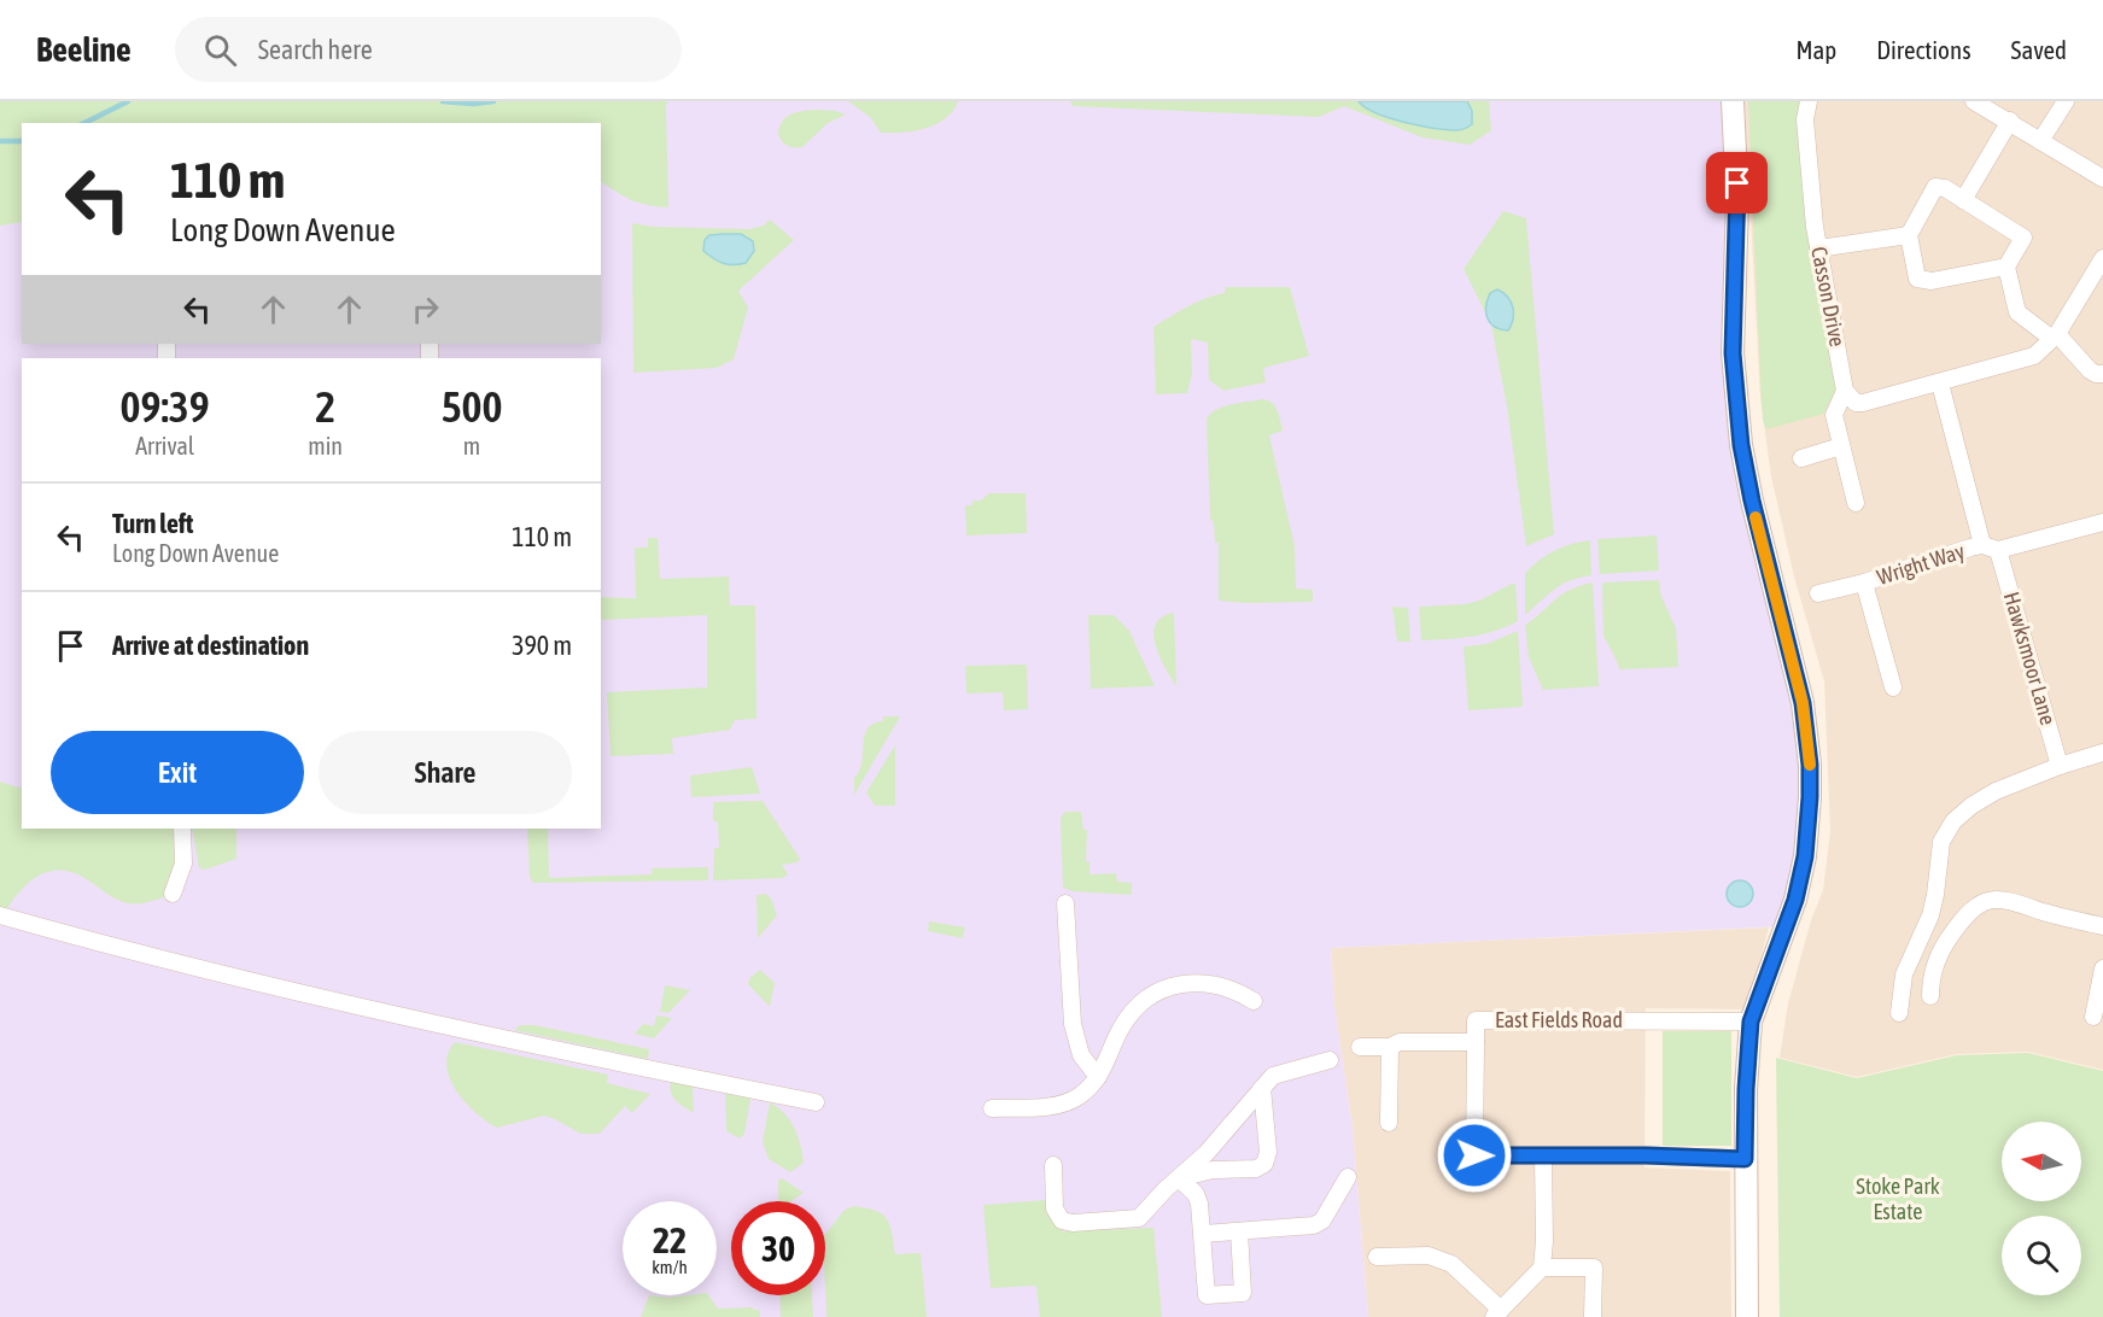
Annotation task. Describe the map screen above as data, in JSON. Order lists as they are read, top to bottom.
{
  "streets": {
    "street": [
      "Casson Drive",
      "Wright Way",
      "Hawksmoor Lane",
      "East Fields Road"
    ]
  },
  "crossings": [
    ["Wright Way", "Hawksmoor Lane"]
  ],
  "parks": ["Stoke Park Estate"],
  "north": "left",
  "page": {
    "header": "Beeline",
    "search": "Search here",
    "nav": ["Map", "Directions", "Saved"],
    "turn": ["110 m", "Long Down Avenue"],
    "eta": [
      "09:39",
      "Arrival",
      "2",
      "min",
      "500",
      "m"
    ],
    "list": [
      {
        "name": "Turn left",
        "note": "Long Down Avenue",
        "value": "110 m"
      },
      {
        "name": "Arrive at destination",
        "value": "390 m"
      }
    ],
    "buttons": ["Exit", "Share"],
    "speed": "22 km/h",
    "limit": "30"
  }
}
